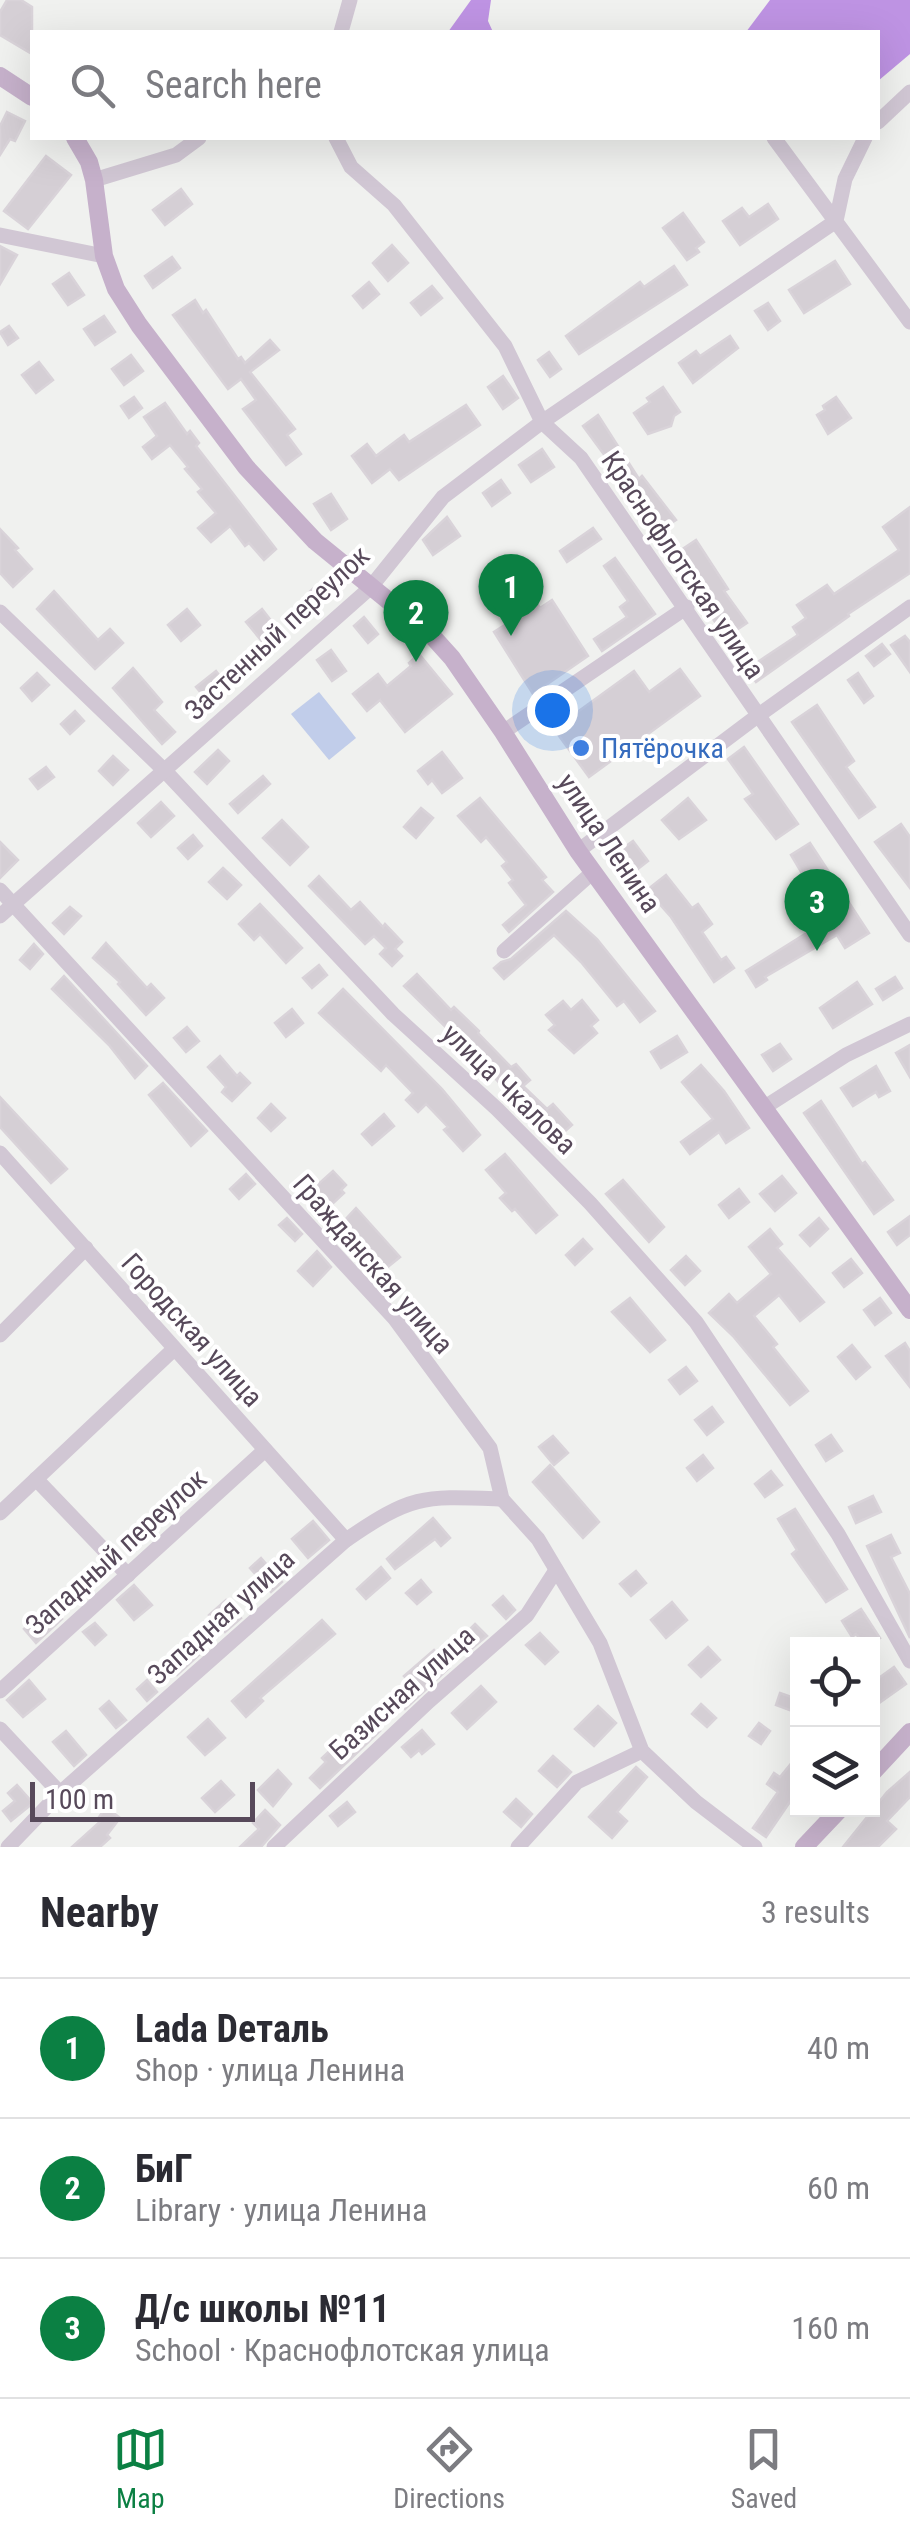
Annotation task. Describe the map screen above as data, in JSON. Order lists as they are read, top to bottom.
{
  "streets": {
    "main road": ["улица Ленина"],
    "street": [
      "Краснофлотская улица",
      "Застенный переулок",
      "улица Чкалова",
      "Гражданская улица",
      "Городская улица",
      "Западный переулок",
      "Западная улица",
      "Базисная улица"
    ]
  },
  "crossings": [
    ["Краснофлотская улица", "Застенный переулок"],
    ["Застенный переулок", "улица Ленина"],
    ["Застенный переулок", "улица Чкалова"],
    ["Застенный переулок", "Гражданская улица"],
    ["Гражданская улица", "Западная улица"],
    ["Гражданская улица", "Базисная улица"],
    ["Городская улица", "Западный переулок"],
    ["Городская улица", "Западная улица"]
  ],
  "places": ["Пятёрочка"],
  "scale_bar": "100 m",
  "page": {
    "search": "Search here",
    "pins": ["1", "2", "3"],
    "scale": "100 m",
    "heading": ["Nearby", "3 results"],
    "list": [
      {
        "mark": "1",
        "name": "Lada Dеталь",
        "note": "Shop · улица Ленина",
        "value": "40 m"
      },
      {
        "mark": "2",
        "name": "БиГ",
        "note": "Library · улица Ленина",
        "value": "60 m"
      },
      {
        "mark": "3",
        "name": "Д/с школы №11",
        "note": "School · Краснофлотская улица",
        "value": "160 m"
      }
    ],
    "nav": ["Map", "Directions", "Saved"]
  }
}
